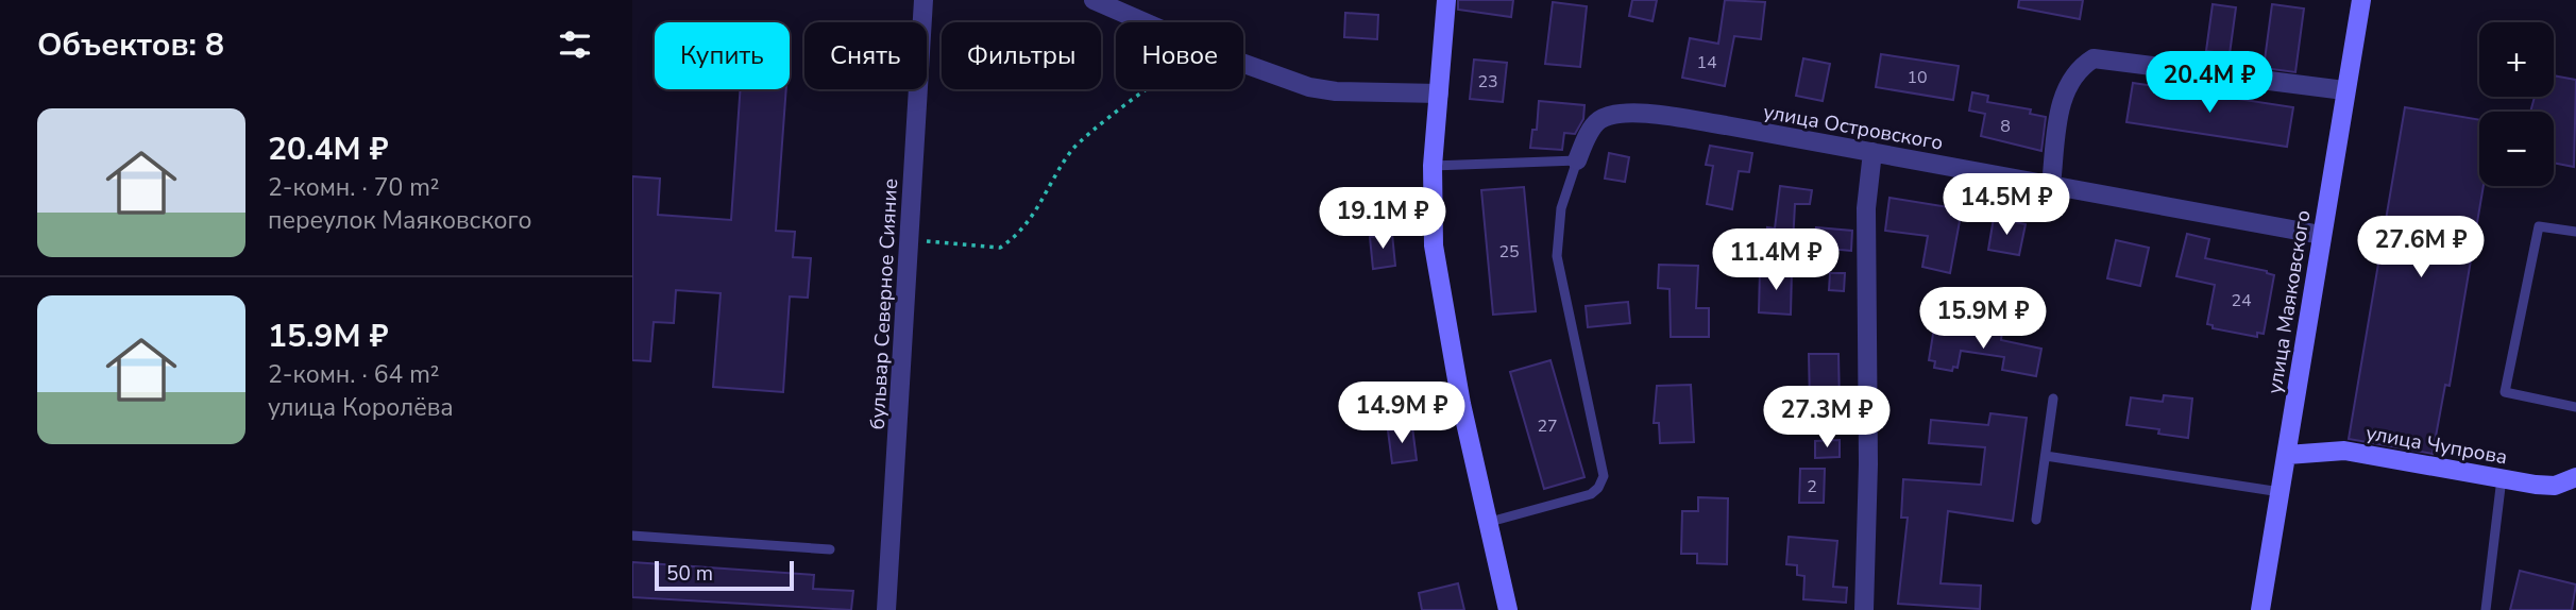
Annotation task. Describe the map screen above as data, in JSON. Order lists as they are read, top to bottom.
{
  "streets": {
    "street": [
      "улица Островского",
      "улица Маяковского",
      "бульвар Северное Сияние",
      "улица Чупрова"
    ]
  },
  "crossings": [
    ["улица Островского", "улица Маяковского"],
    ["улица Маяковского", "улица Чупрова"]
  ],
  "house_numbers": [
    "14",
    "10",
    "23",
    "8",
    "25",
    "24",
    "27",
    "2"
  ],
  "scale_bar": "50 m",
  "page": {
    "heading": "Объектов: 8",
    "map_buttons": ["+", "−"],
    "chip": [
      "Купить",
      "Снять",
      "Фильтры",
      "Новое"
    ],
    "price": [
      "20.4M ₽",
      "14.5M ₽",
      "19.1M ₽",
      "27.6M ₽",
      "11.4M ₽",
      "15.9M ₽",
      "14.9M ₽",
      "27.3M ₽"
    ],
    "list": [
      {
        "name": "20.4M ₽",
        "note": "2-комн. · 70 m² · переулок Маяковского"
      },
      {
        "name": "15.9M ₽",
        "note": "2-комн. · 64 m² · улица Королёва"
      }
    ],
    "scale": "50 m"
  }
}
